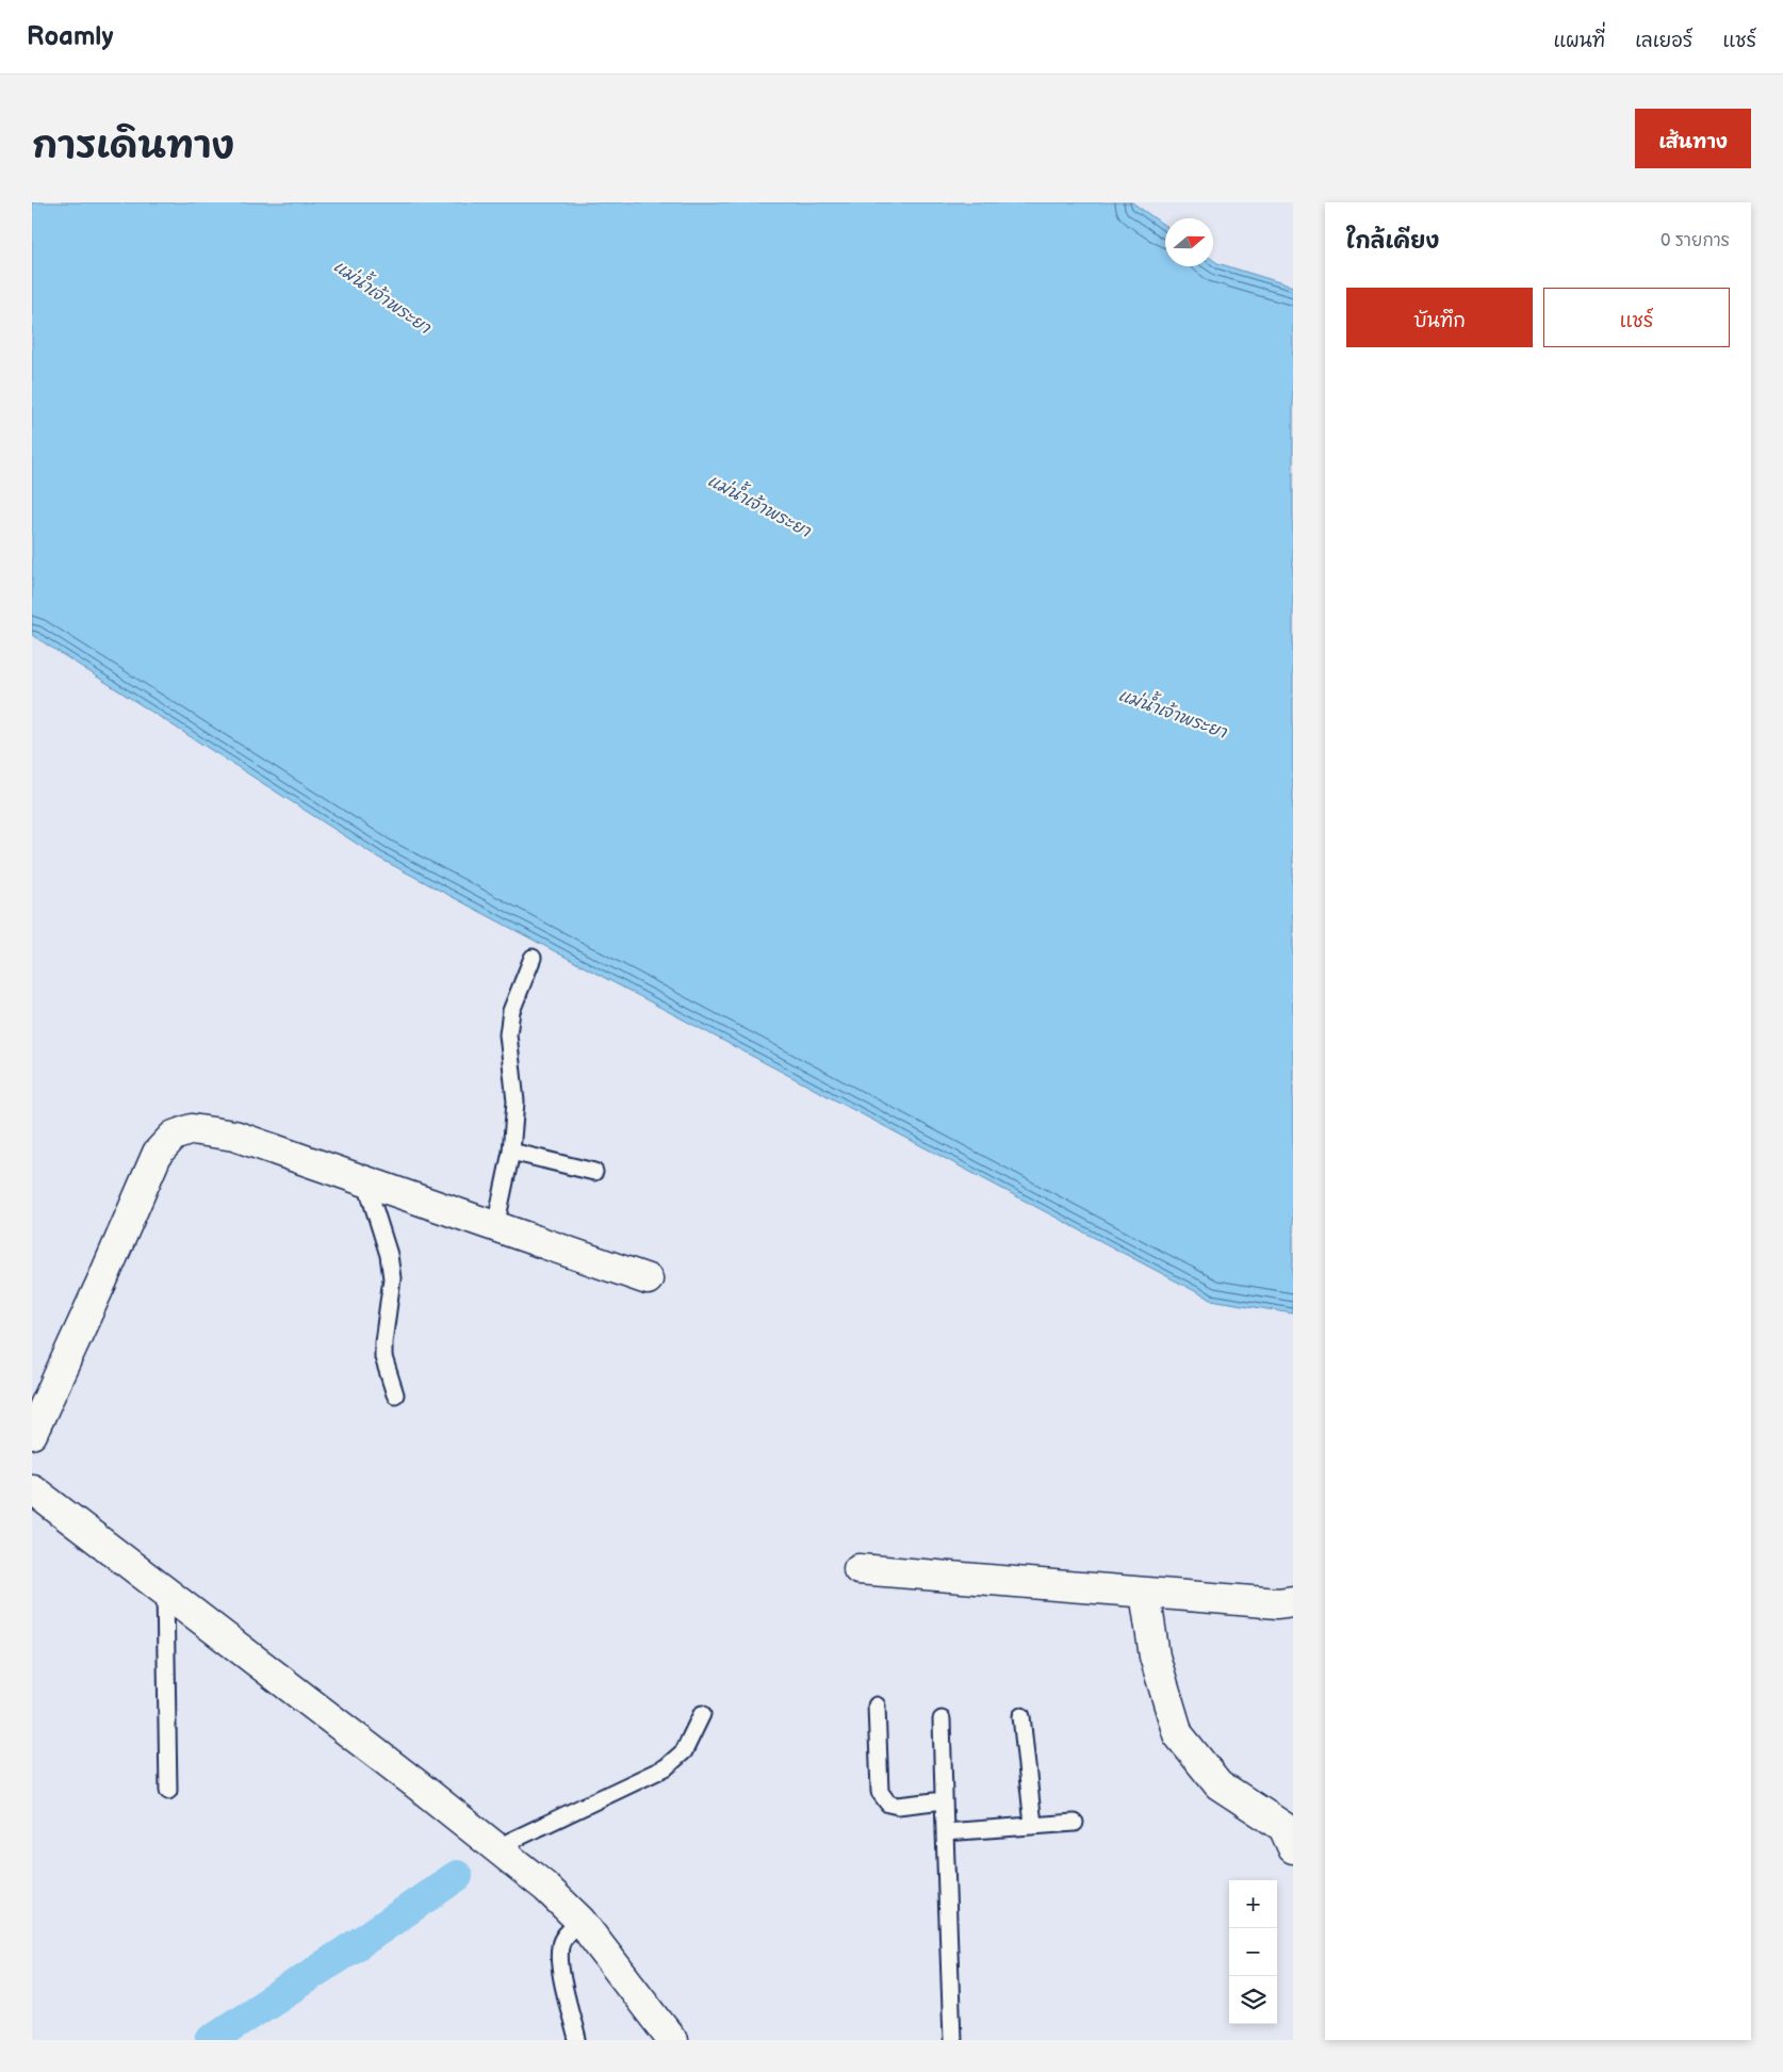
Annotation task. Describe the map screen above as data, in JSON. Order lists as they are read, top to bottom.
{
  "water": ["แม่น้ำเจ้าพระยา"],
  "north": "right",
  "page": {
    "header": "Roamly",
    "nav": ["แผนที่", "เลเยอร์", "แชร์"],
    "title": "การเดินทาง",
    "buttons": [
      "เส้นทาง",
      ["บันทึก", "แชร์"]
    ],
    "heading": ["ใกล้เคียง", "0 รายการ"],
    "map_buttons": ["+", "−"]
  }
}
